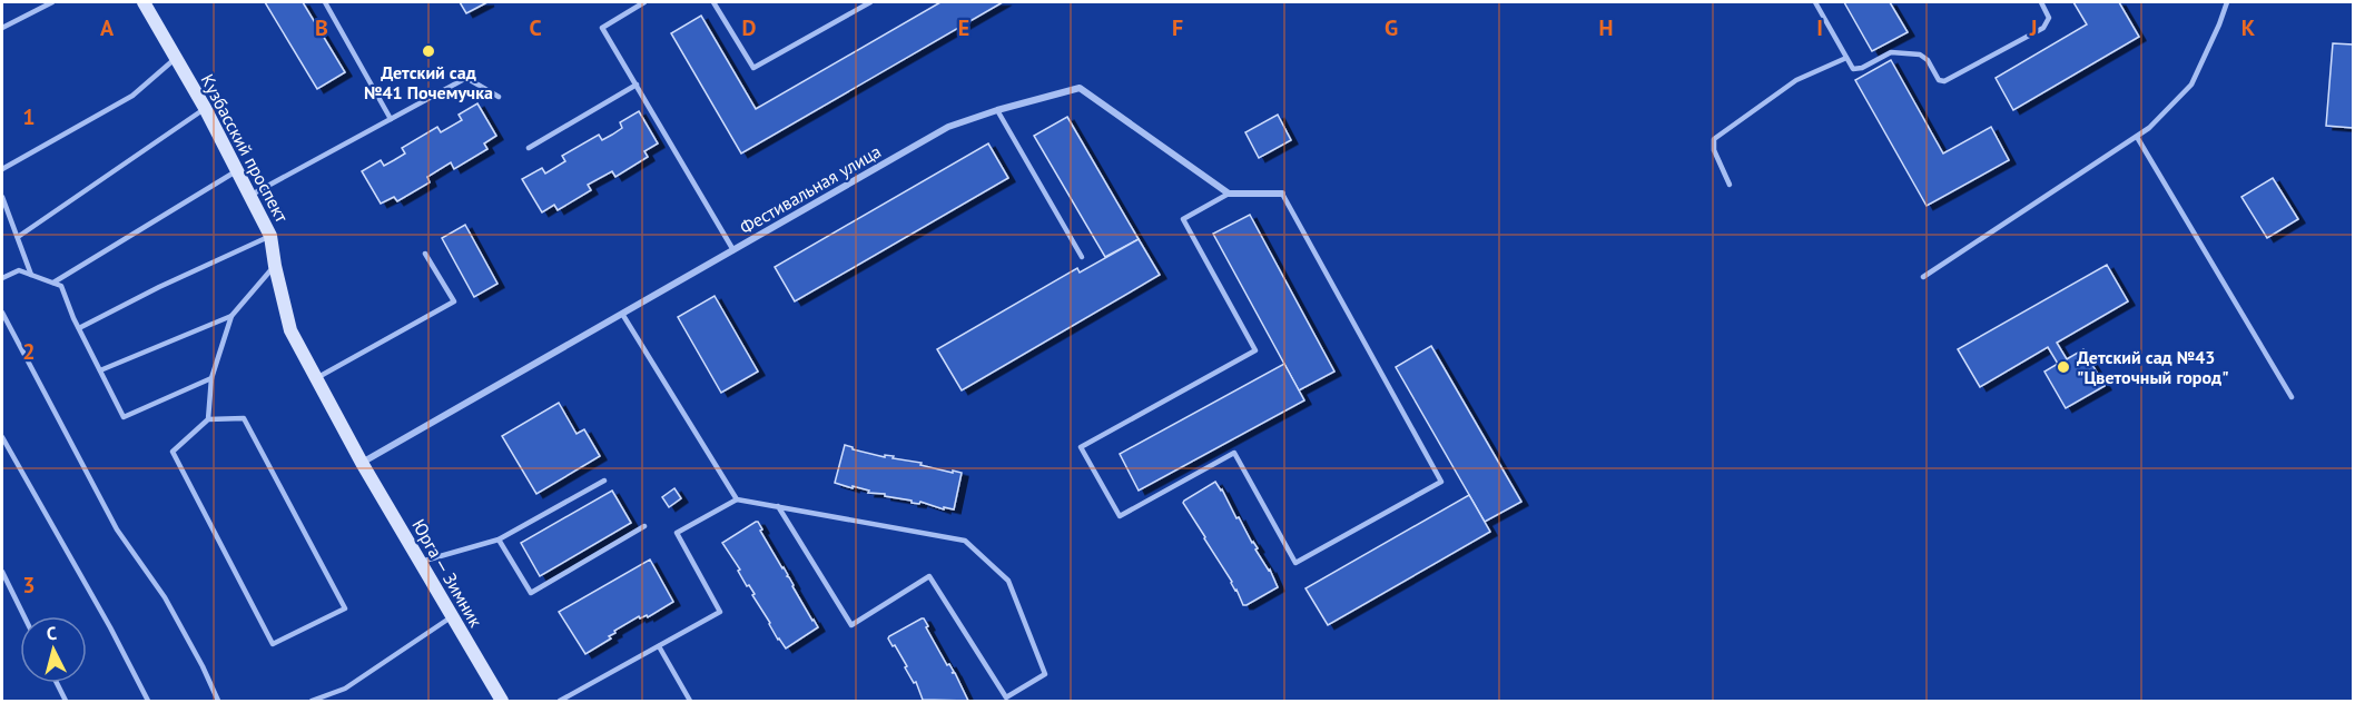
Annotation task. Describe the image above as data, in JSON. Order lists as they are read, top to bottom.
{
  "streets": {
    "street": ["Кузбасский проспект", "Фестивальная улица", "Юрга — Зимник"]
  },
  "crossings": [
    ["Кузбасский проспект", "Фестивальная улица"],
    ["Кузбасский проспект", "Юрга — Зимник"],
    ["Фестивальная улица", "Юрга — Зимник"]
  ],
  "places": ["Детский сад №41 Почемучка", "Детский сад №43 \"Цветочный город\""],
  "north": "top",
  "grid": {
    "columns": [
      "A",
      "B",
      "C",
      "D",
      "E",
      "F",
      "G",
      "H",
      "I",
      "J",
      "K"
    ],
    "rows": ["1", "2", "3"]
  }
}
